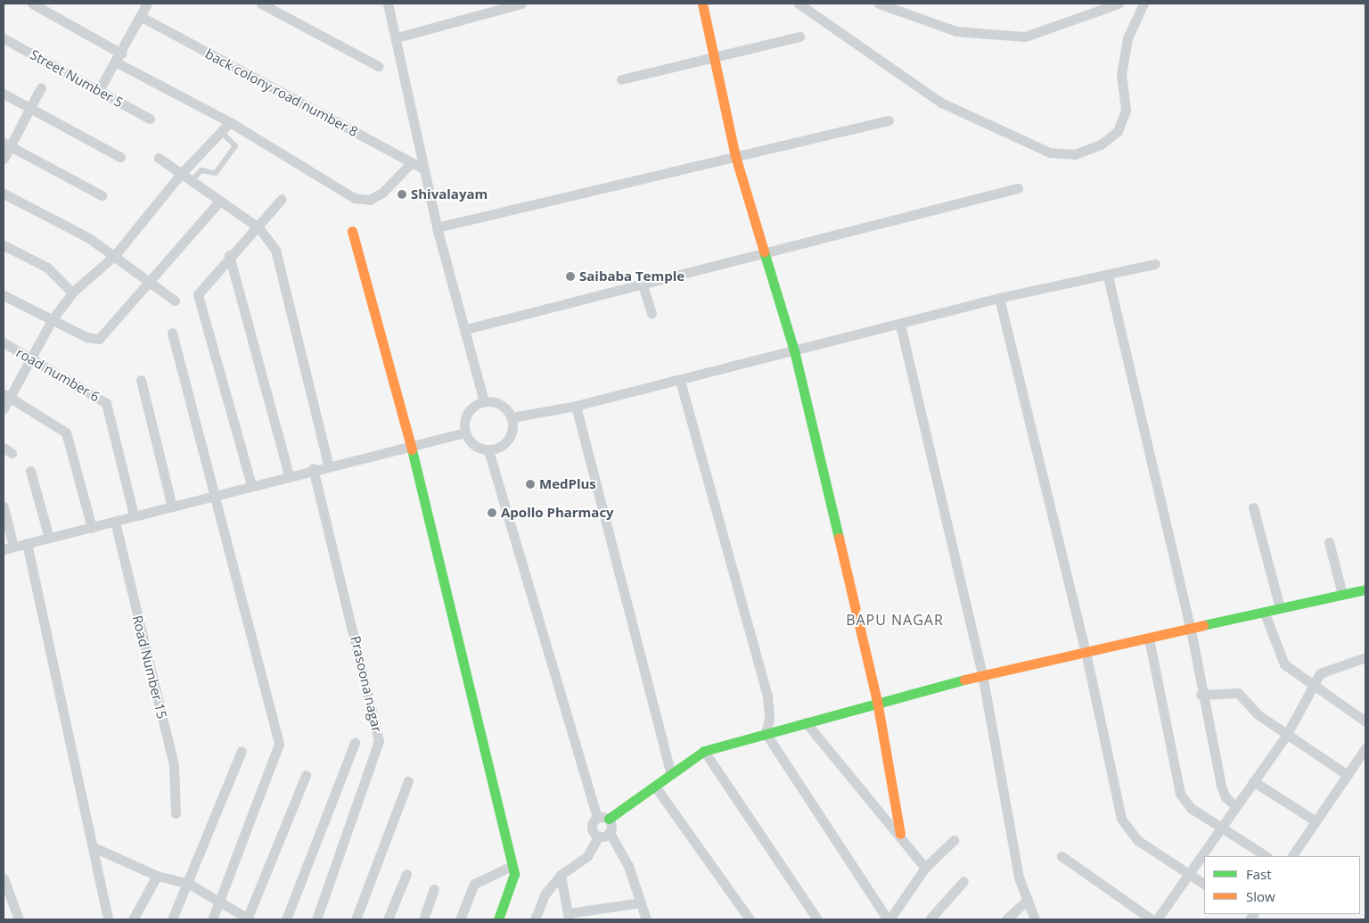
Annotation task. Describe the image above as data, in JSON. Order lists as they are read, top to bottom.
{
  "streets": {
    "street": [
      "Street Number 5",
      "back colony road number 8",
      "road number 6",
      "Road Number 15",
      "Prasoona nagar"
    ]
  },
  "districts": ["BAPU NAGAR"],
  "places": [
    "Shivalayam",
    "Saibaba Temple",
    "MedPlus",
    "Apollo Pharmacy"
  ],
  "legend": ["Fast", "Slow"]
}
